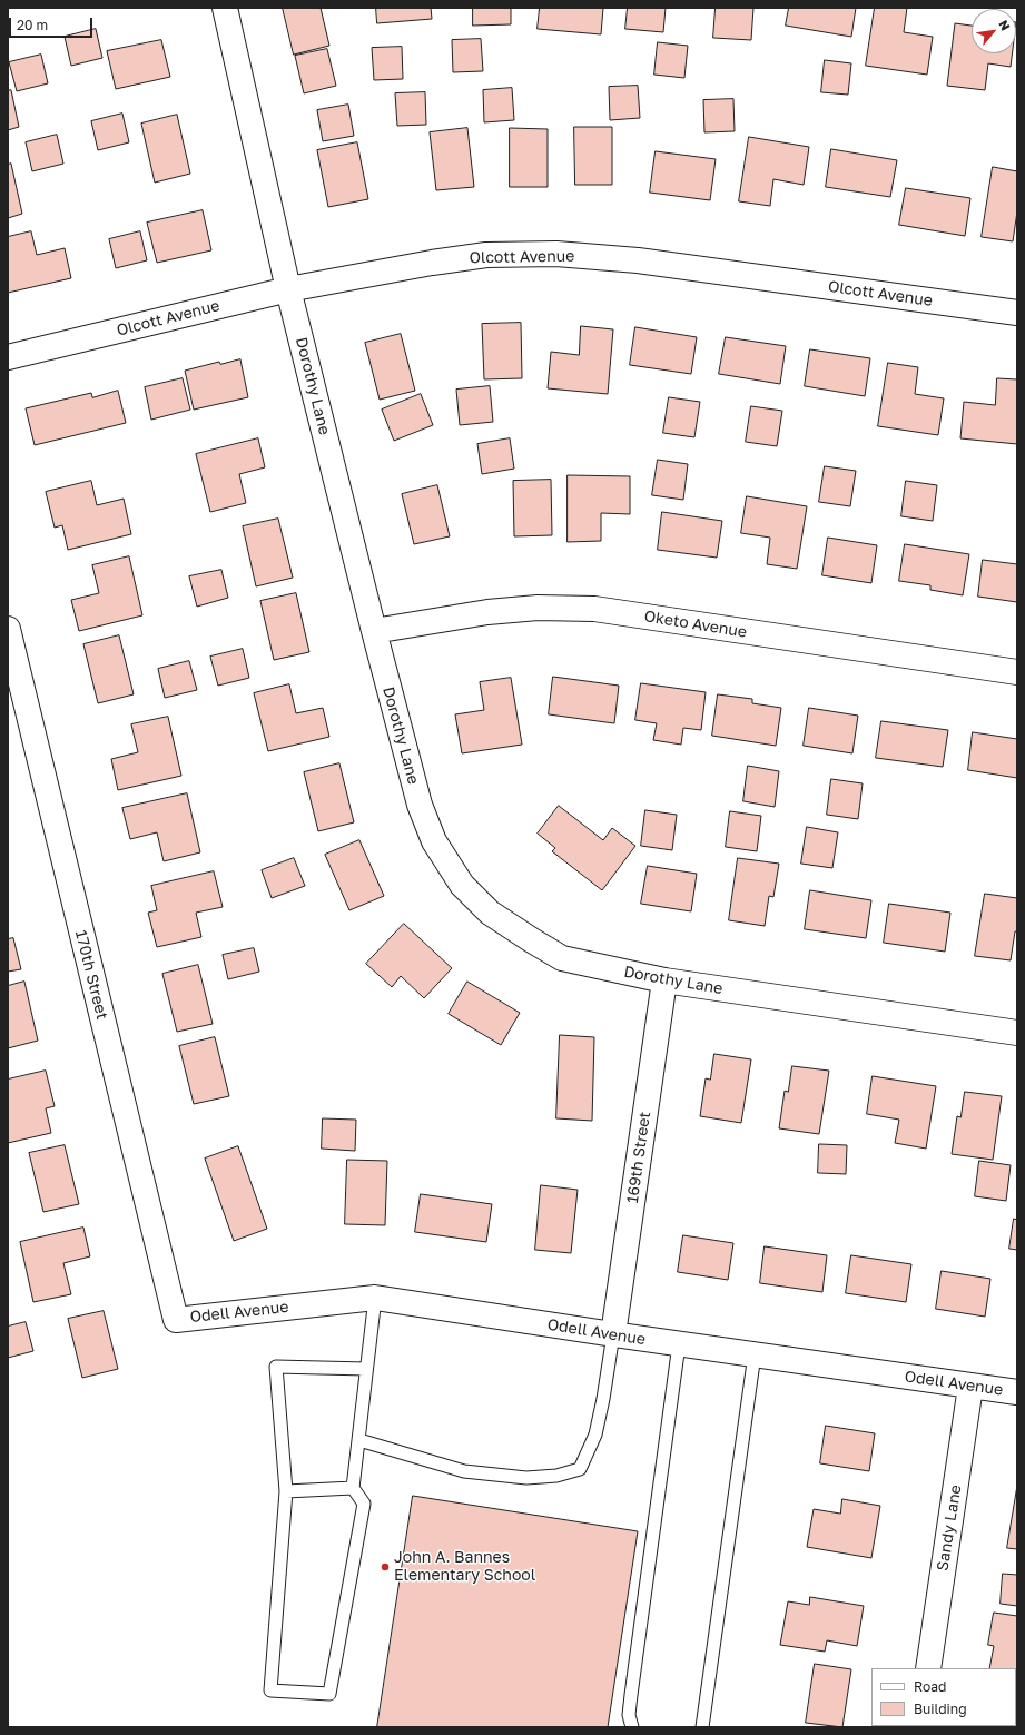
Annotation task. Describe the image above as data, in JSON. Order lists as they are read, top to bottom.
{
  "streets": {
    "street": [
      "Olcott Avenue",
      "Dorothy Lane",
      "Oketo Avenue",
      "170th Street",
      "169th Street",
      "Odell Avenue",
      "Sandy Lane"
    ]
  },
  "crossings": [
    ["Olcott Avenue", "Dorothy Lane"],
    ["Dorothy Lane", "Oketo Avenue"],
    ["Dorothy Lane", "169th Street"],
    ["170th Street", "Odell Avenue"],
    ["169th Street", "Odell Avenue"],
    ["Odell Avenue", "Sandy Lane"]
  ],
  "places": ["John A. Bannes Elementary School"],
  "legend": ["Road", "Building"],
  "scale_bar": "20 m",
  "north": "top right"
}
